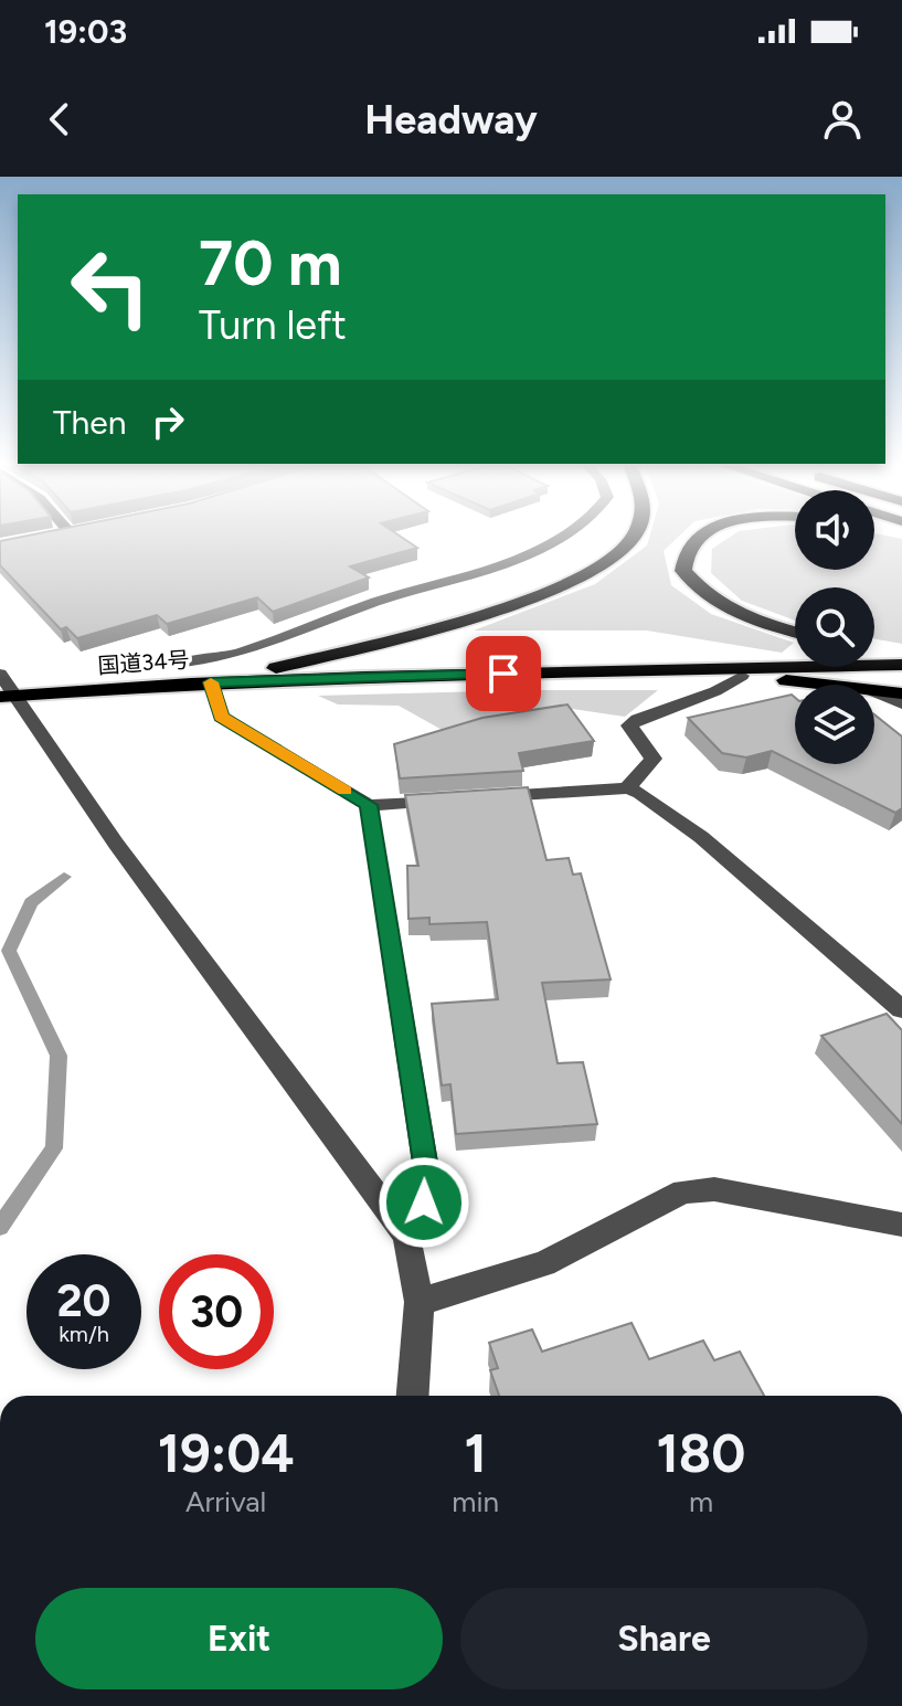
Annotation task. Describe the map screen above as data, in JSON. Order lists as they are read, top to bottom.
{
  "streets": {
    "highway": ["国道34号"]
  },
  "page": {
    "status": "19:03",
    "header": "Headway",
    "turn": ["70 m", "Turn left"],
    "then": "Then",
    "speed": "20 km/h",
    "limit": "30",
    "eta": [
      "19:04",
      "Arrival",
      "1",
      "min",
      "180",
      "m"
    ],
    "buttons": ["Exit", "Share"]
  }
}
